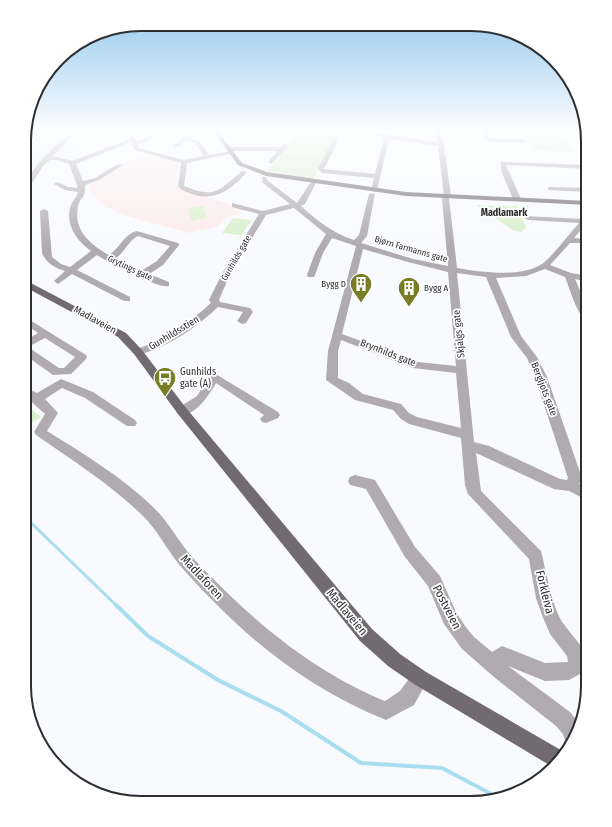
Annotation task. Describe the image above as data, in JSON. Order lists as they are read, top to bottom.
{
  "streets": {
    "main road": ["Madlaveien"],
    "street": [
      "Bjørn Farmanns gate",
      "Gunhilds gate",
      "Grytings gate",
      "Gunhildsstien",
      "Skjalgs gate",
      "Brynhilds gate",
      "Bergljots gate",
      "Madlaforen",
      "Forkleiva",
      "Postveien"
    ]
  },
  "crossings": [
    ["Bjørn Farmanns gate", "Skjalgs gate"],
    ["Bjørn Farmanns gate", "Bergljots gate"],
    ["Gunhilds gate", "Gunhildsstien"],
    ["Madlaveien", "Gunhildsstien"],
    ["Madlaveien", "Madlaforen"],
    ["Skjalgs gate", "Brynhilds gate"],
    ["Skjalgs gate", "Forkleiva"],
    ["Forkleiva", "Postveien"]
  ],
  "districts": ["Madlamark"],
  "places": {
    "building": ["Bygg D", "Bygg A"],
    "bus stop": ["Gunhilds gate (A)"]
  }
}
